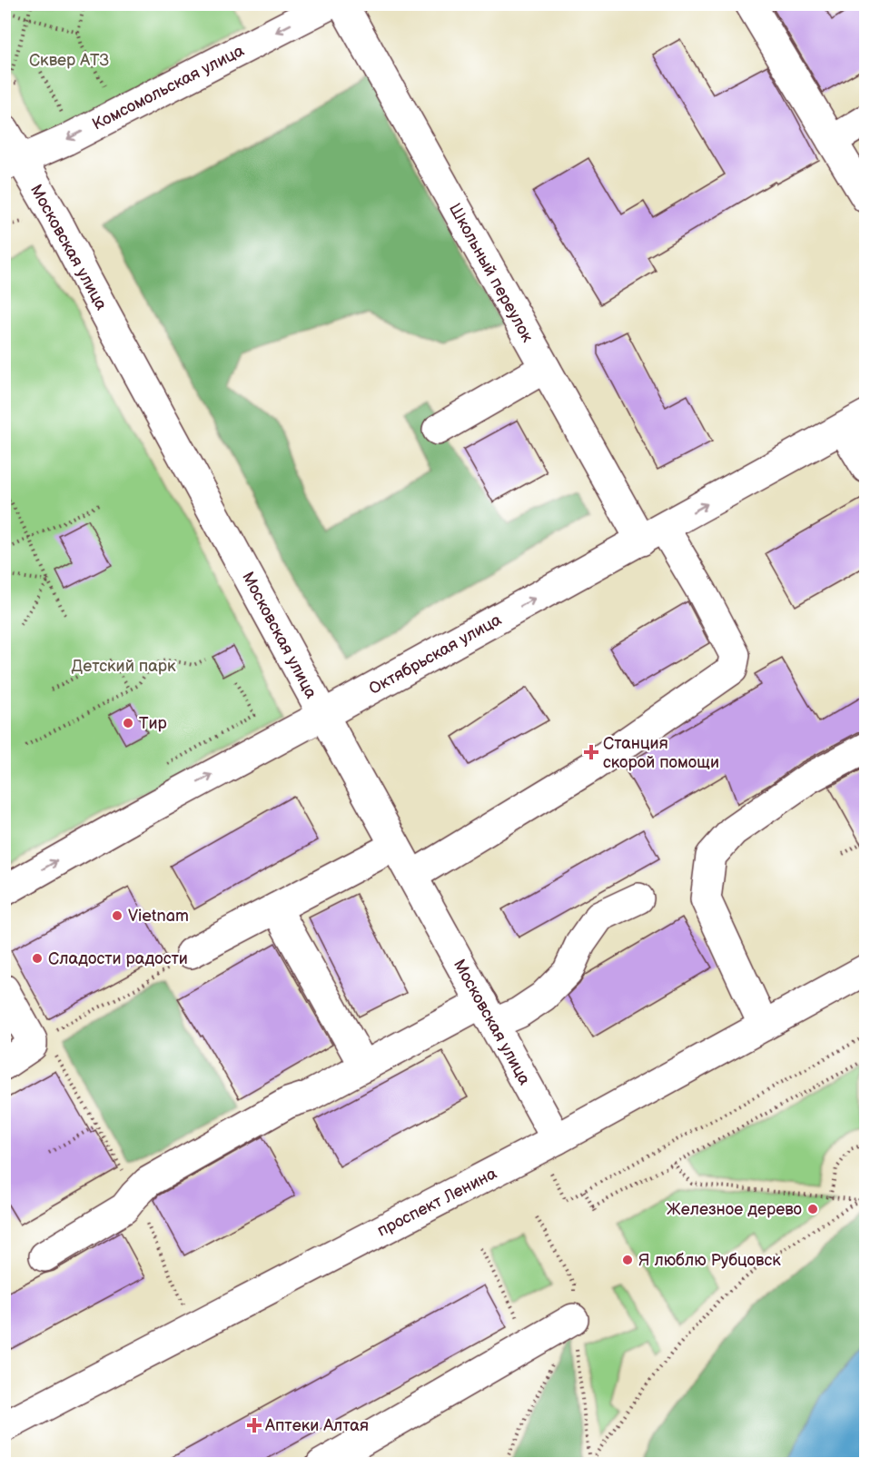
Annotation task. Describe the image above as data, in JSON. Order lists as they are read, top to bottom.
{
  "streets": {
    "street": [
      "Комсомольская улица",
      "Московская улица",
      "Школьный переулок",
      "Октябрьская улица",
      "проспект Ленина"
    ]
  },
  "crossings": [
    ["Комсомольская улица", "Московская улица"],
    ["Московская улица", "Школьный переулок"],
    ["Московская улица", "Октябрьская улица"],
    ["Московская улица", "проспект Ленина"],
    ["Школьный переулок", "Октябрьская улица"]
  ],
  "one_way": ["Комсомольская улица"],
  "parks": ["Сквер АТЗ", "Детский парк"],
  "places": {
    "other": [
      "Тир",
      "Vietnam",
      "Сладости радости",
      "Железное дерево",
      "Я люблю Рубцовск"
    ],
    "health": ["Станция скорой помощи", "Аптеки Алтая"]
  }
}
